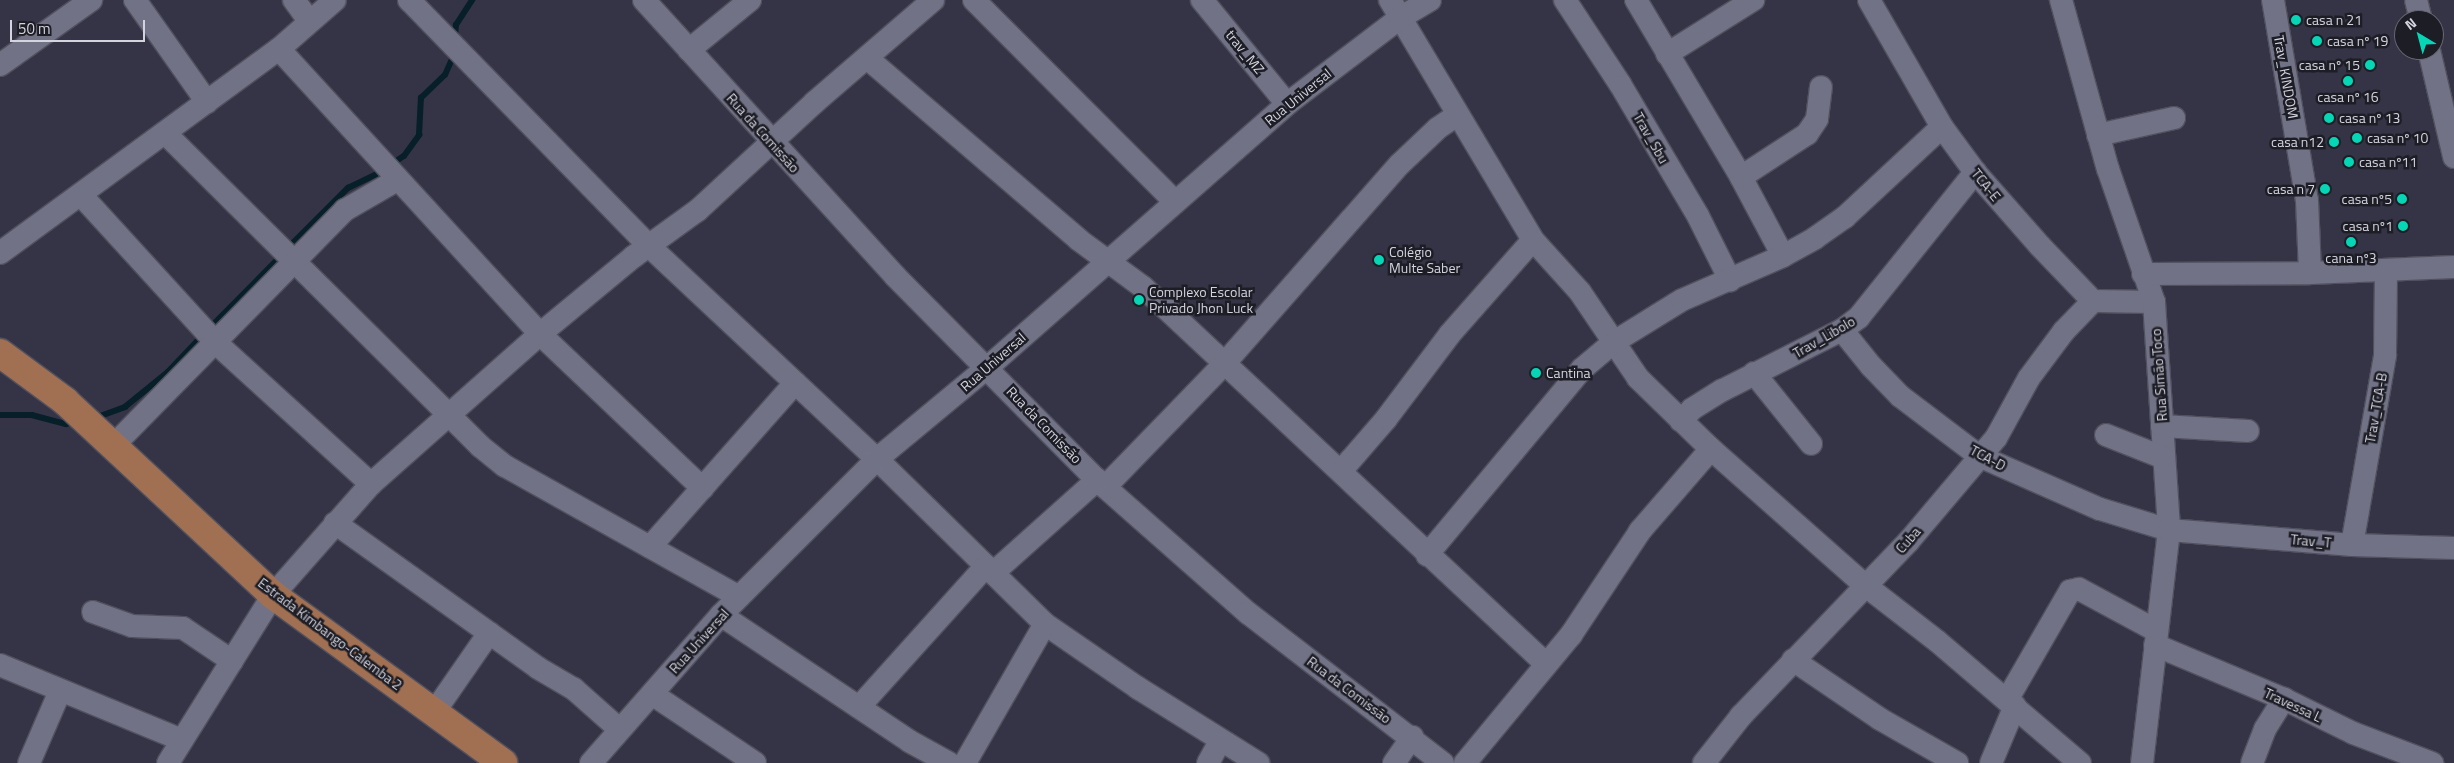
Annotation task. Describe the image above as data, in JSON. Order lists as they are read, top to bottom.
{
  "streets": {
    "main road": ["Estrada Kimbango-Calemba 2"],
    "street": [
      "trav_MZ",
      "Trav_KINDOM",
      "Rua Universal",
      "Rua da Comissão",
      "Trav_Sbu",
      "TCA-E",
      "Trav_Libolo",
      "Rua Simão Toco",
      "Trav_TCA-B",
      "TCA-D",
      "Cuba",
      "Trav_T",
      "Travessa L"
    ]
  },
  "crossings": [
    ["trav_MZ", "Rua Universal"],
    ["Rua Universal", "Rua da Comissão"],
    ["TCA-E", "Trav_Libolo"],
    ["TCA-E", "Cuba"],
    ["Trav_Libolo", "TCA-D"],
    ["Rua Simão Toco", "TCA-D"],
    ["Rua Simão Toco", "Trav_T"],
    ["Rua Simão Toco", "Travessa L"],
    ["Trav_TCA-B", "Trav_T"],
    ["TCA-D", "Cuba"],
    ["TCA-D", "Trav_T"]
  ],
  "places": [
    "casa n 21",
    "casa nº 19",
    "casa nº 15",
    "casa nº 16",
    "casa nº 13",
    "casa nº 10",
    "casa n12",
    "casa nº11",
    "casa n 7",
    "casa nº5",
    "casa nº1",
    "cana nº3",
    "Colégio Multe Saber",
    "Complexo Escolar Privado Jhon Luck",
    "Cantina"
  ],
  "scale_bar": "50 m",
  "north": "top left"
}
